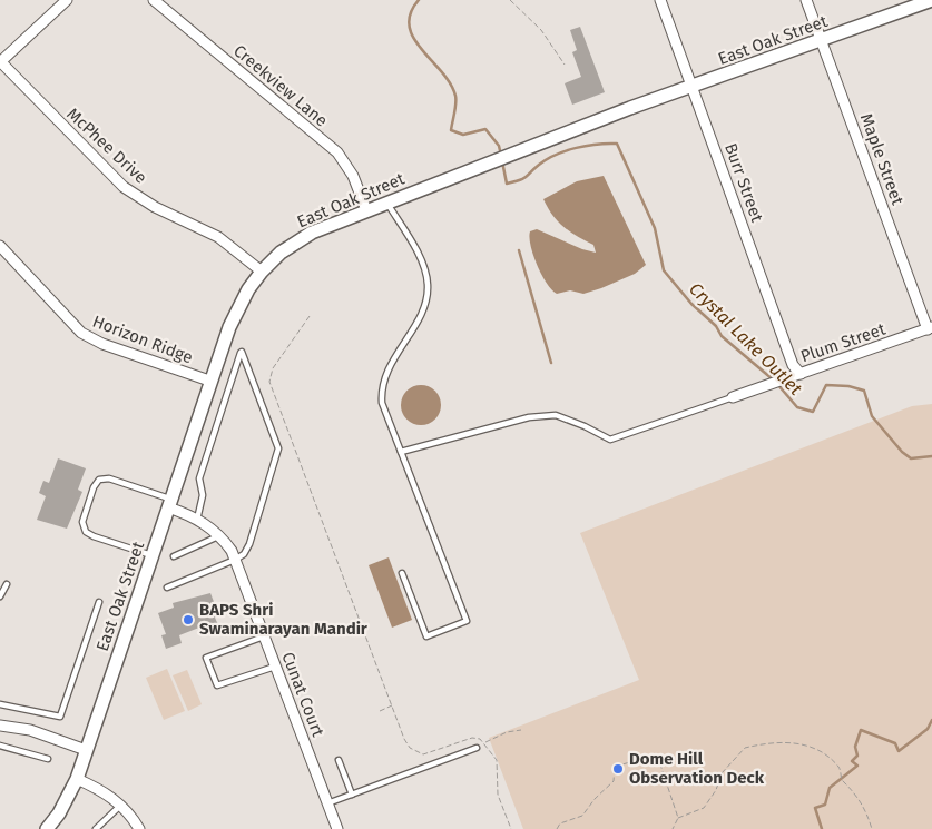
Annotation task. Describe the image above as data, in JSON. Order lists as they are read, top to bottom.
{
  "streets": {
    "street": [
      "East Oak Street",
      "Creekview Lane",
      "McPhee Drive",
      "Maple Street",
      "Burr Street",
      "Horizon Ridge",
      "Plum Street",
      "Cunat Court"
    ]
  },
  "crossings": [
    ["East Oak Street", "Creekview Lane"],
    ["East Oak Street", "McPhee Drive"],
    ["East Oak Street", "Maple Street"],
    ["East Oak Street", "Burr Street"],
    ["East Oak Street", "Horizon Ridge"],
    ["East Oak Street", "Cunat Court"],
    ["Maple Street", "Plum Street"],
    ["Burr Street", "Plum Street"]
  ],
  "water": ["Crystal Lake Outlet"],
  "places": ["BAPS Shri Swaminarayan Mandir", "Dome Hill Observation Deck"]
}
